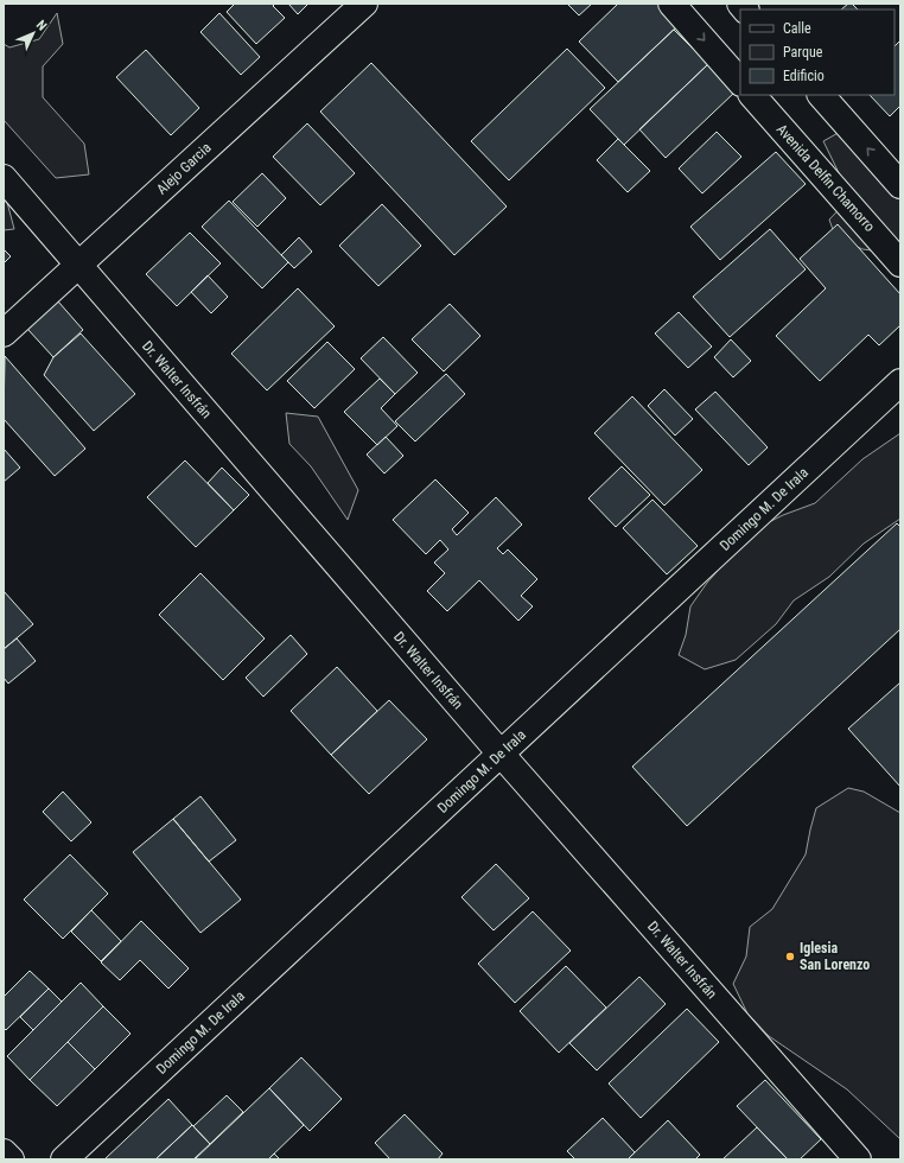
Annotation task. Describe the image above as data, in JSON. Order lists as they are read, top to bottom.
{
  "streets": {
    "street": [
      "Alejo Garcia",
      "Avenida Delfin Chamorro",
      "Dr. Walter Insfrán",
      "Domingo M. De Irala"
    ]
  },
  "crossings": [
    ["Alejo Garcia", "Dr. Walter Insfrán"],
    ["Dr. Walter Insfrán", "Domingo M. De Irala"]
  ],
  "places": ["Iglesia San Lorenzo"],
  "legend": ["Calle", "Parque", "Edificio"],
  "north": "top right"
}
